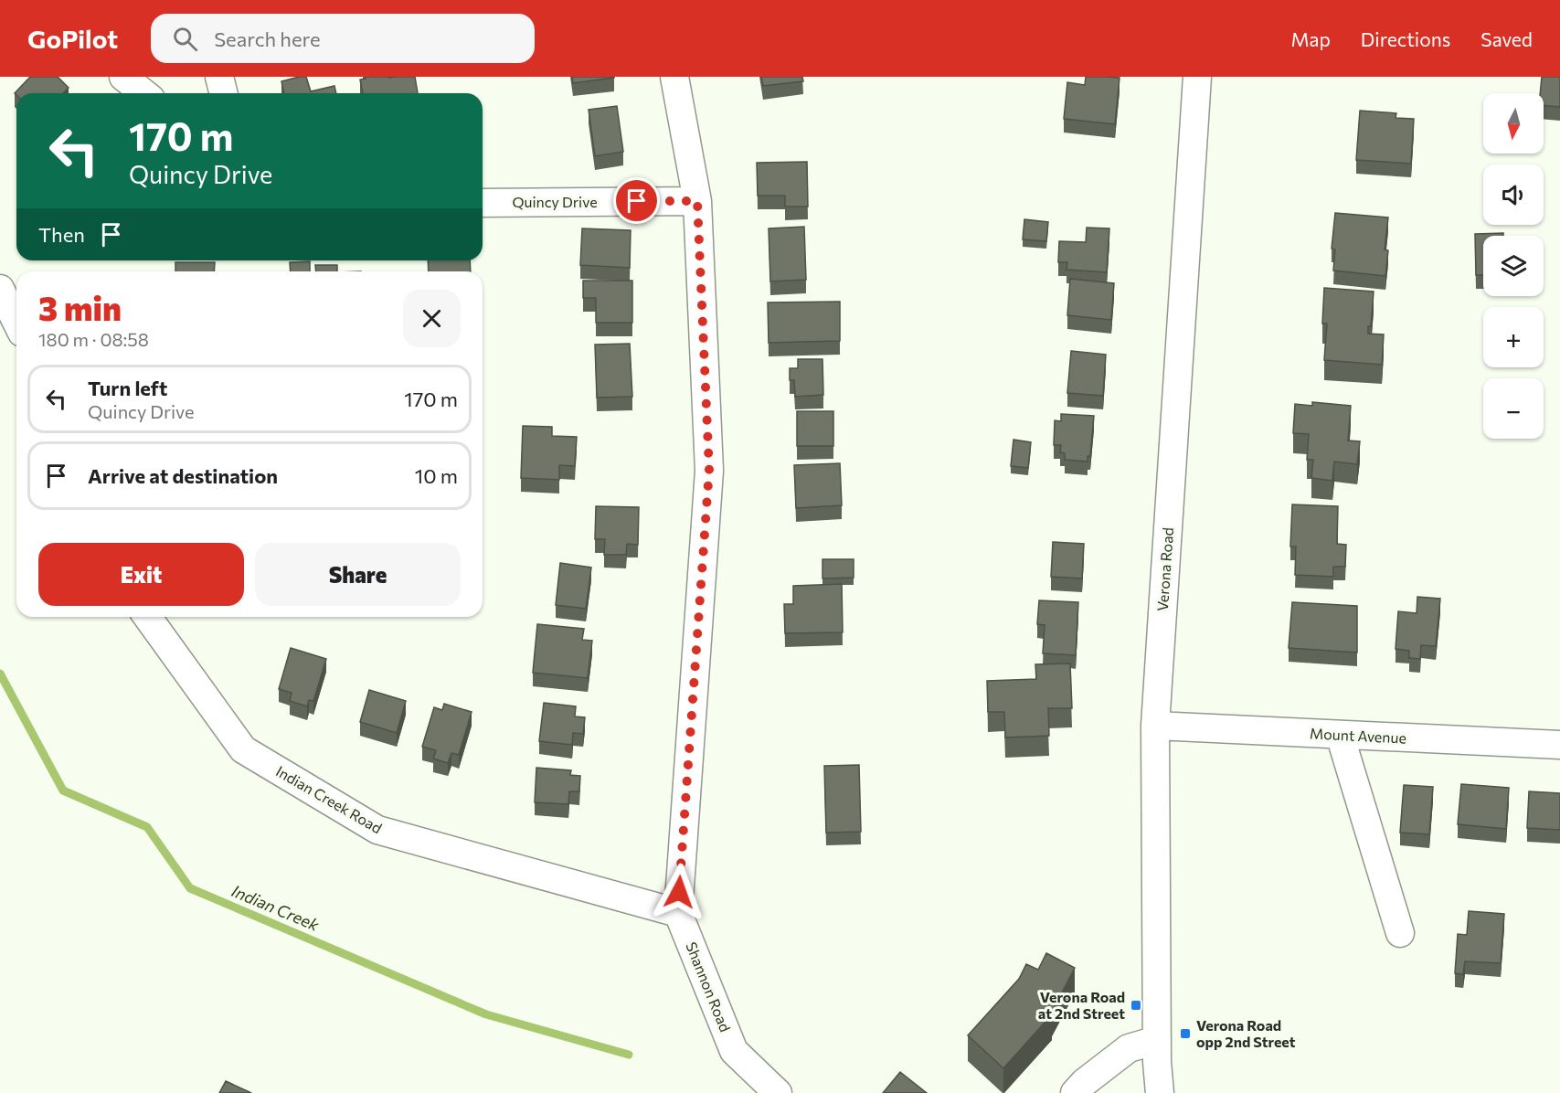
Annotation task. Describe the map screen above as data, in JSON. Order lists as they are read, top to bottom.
{
  "streets": {
    "street": [
      "Quincy Drive",
      "Verona Road",
      "Mount Avenue",
      "Indian Creek Road",
      "Shannon Road"
    ]
  },
  "crossings": [
    ["Quincy Drive", "Shannon Road"],
    ["Verona Road", "Mount Avenue"],
    ["Indian Creek Road", "Shannon Road"]
  ],
  "water": ["Indian Creek"],
  "places": {
    "transit": ["Verona Road at 2nd Street", "Verona Road opp 2nd Street"]
  },
  "north": "bottom",
  "page": {
    "header": "GoPilot",
    "search": "Search here",
    "nav": ["Map", "Directions", "Saved"],
    "map_buttons": ["+", "−"],
    "turn": ["170 m", "Quincy Drive"],
    "then": "Then",
    "heading": ["3 min", "180 m · 08:58"],
    "list": [
      {
        "name": "Turn left",
        "note": "Quincy Drive",
        "value": "170 m"
      },
      {
        "name": "Arrive at destination",
        "value": "10 m"
      }
    ],
    "buttons": ["Exit", "Share"]
  }
}
